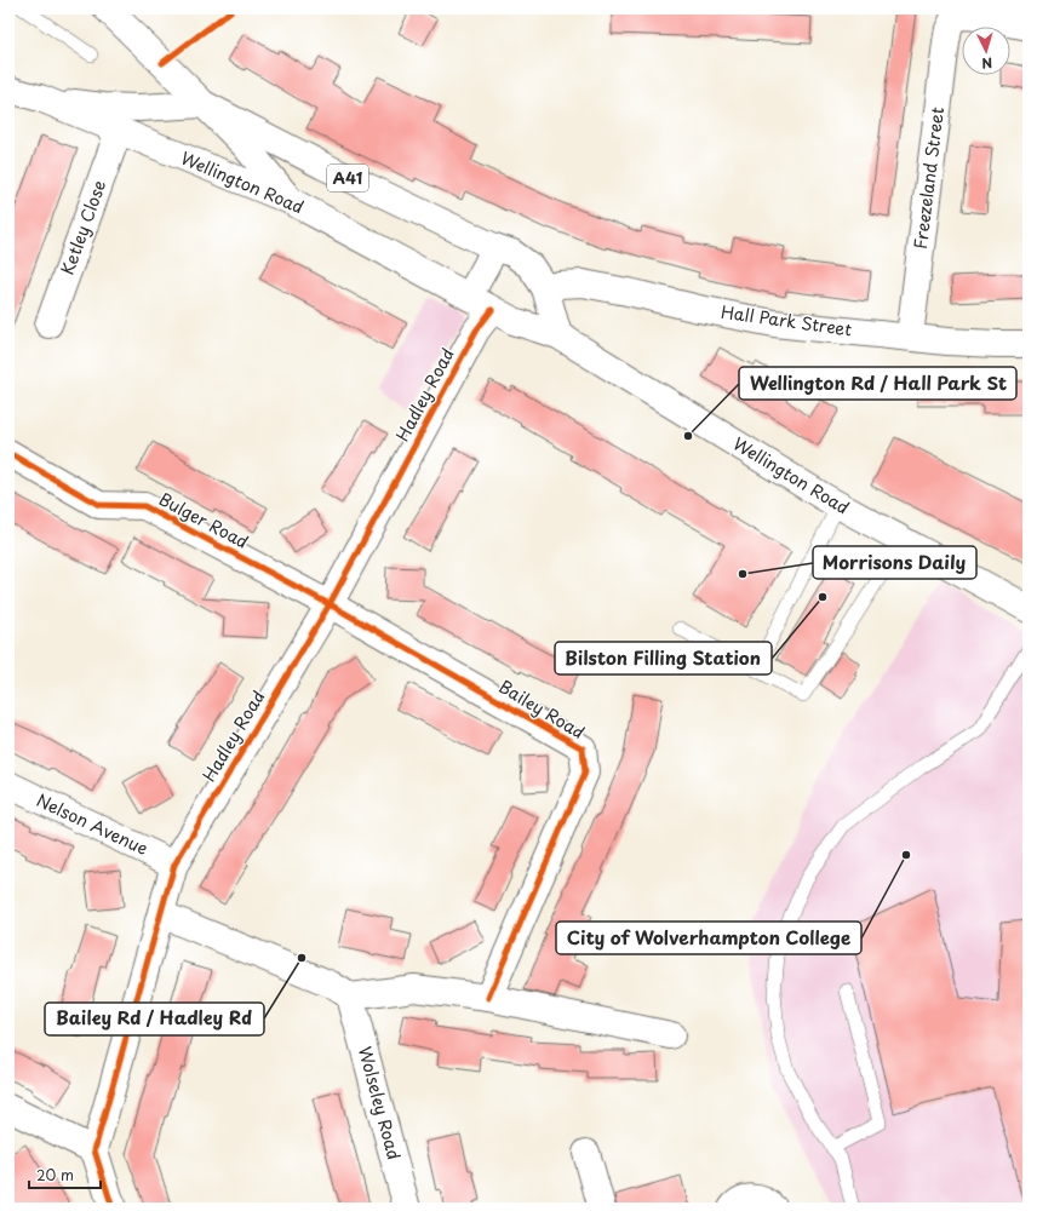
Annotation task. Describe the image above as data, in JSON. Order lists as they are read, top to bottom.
{
  "streets": {
    "main road": [
      "A41",
      "Freezeland Street",
      "Wellington Road",
      "Ketley Close",
      "Hall Park Street",
      "Hadley Road",
      "Bulger Road",
      "Bailey Road",
      "Nelson Avenue",
      "Wolseley Road"
    ]
  },
  "crossings": [
    ["A41", "Wellington Road"],
    ["A41", "Hall Park Street"],
    ["A41", "Hadley Road"],
    ["Freezeland Street", "Hall Park Street"],
    ["Wellington Road", "Ketley Close"],
    ["Wellington Road", "Hadley Road"],
    ["Hall Park Street", "Hadley Road"],
    ["Hadley Road", "Bulger Road"],
    ["Hadley Road", "Bailey Road"],
    ["Hadley Road", "Nelson Avenue"],
    ["Bulger Road", "Bailey Road"]
  ],
  "places": [
    "Wellington Rd / Hall Park St",
    "Morrisons Daily",
    "Bilston Filling Station",
    "City of Wolverhampton College",
    "Bailey Rd / Hadley Rd"
  ],
  "scale_bar": "20 m",
  "north": "bottom"
}
